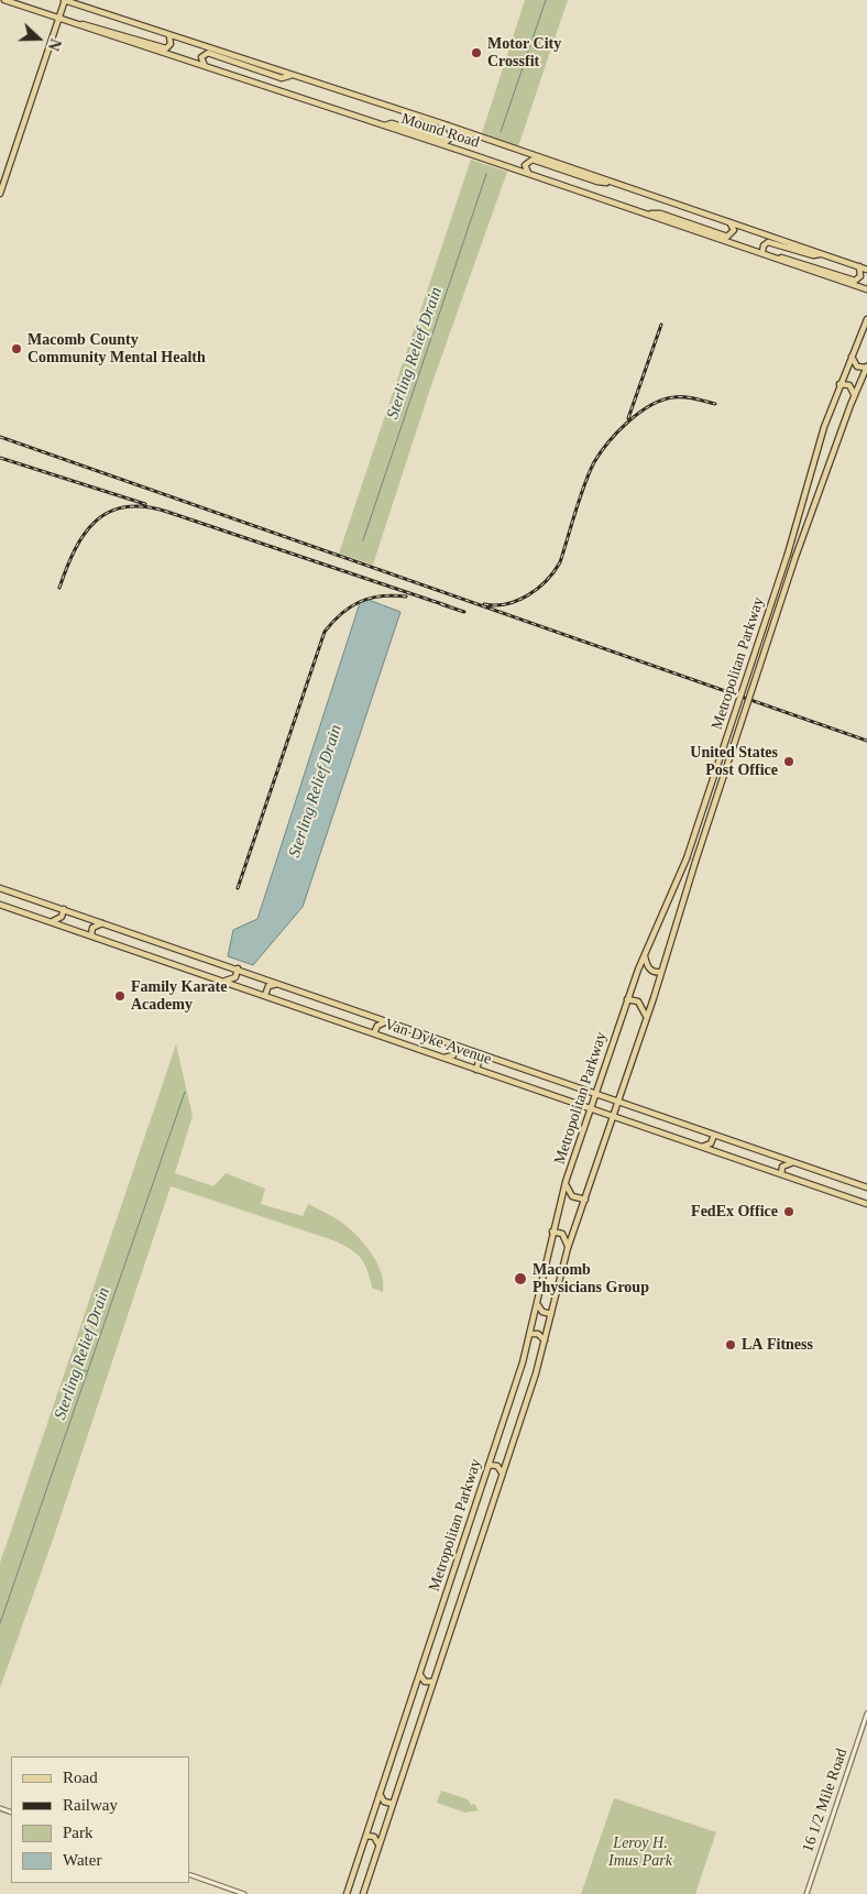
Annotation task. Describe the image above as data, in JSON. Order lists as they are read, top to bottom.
{
  "streets": {
    "main road": ["Mound Road", "Metropolitan Parkway", "Van Dyke Avenue"],
    "street": ["16 1/2 Mile Road"]
  },
  "crossings": [
    ["Metropolitan Parkway", "Van Dyke Avenue"]
  ],
  "water": ["Sterling Relief Drain"],
  "parks": ["Leroy H. Imus Park"],
  "places": [
    "Motor City Crossfit",
    "Macomb County Community Mental Health",
    "United States Post Office",
    "Family Karate Academy",
    "FedEx Office",
    "Macomb Physicians Group",
    "LA Fitness"
  ],
  "legend": [
    "Road",
    "Railway",
    "Park",
    "Water"
  ],
  "north": "right"
}
